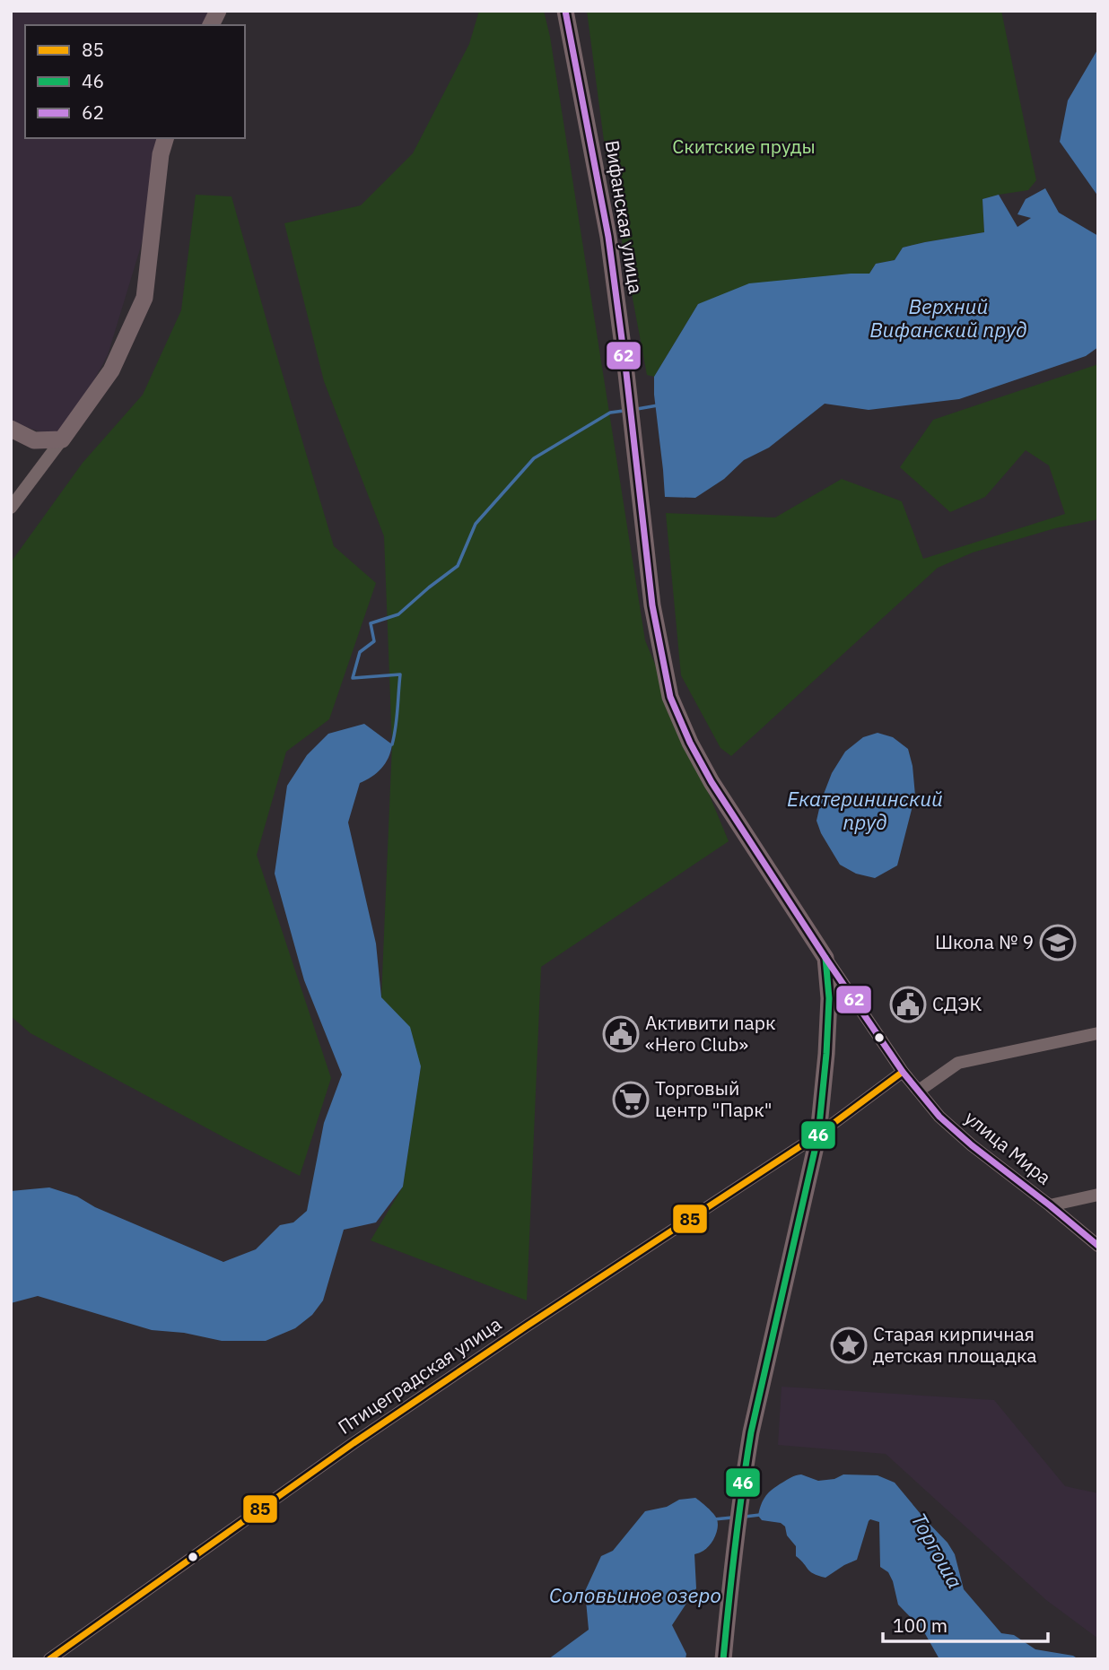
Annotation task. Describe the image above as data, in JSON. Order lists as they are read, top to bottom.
{
  "streets": {
    "main road": ["Вифанская улица"],
    "street": ["улица Мира", "Птицеградская улица"]
  },
  "crossings": [
    ["Вифанская улица", "улица Мира"],
    ["улица Мира", "Птицеградская улица"]
  ],
  "water": [
    "Верхний Вифанский пруд",
    "Екатерининский пруд",
    "Торгоша",
    "Соловьиное озеро"
  ],
  "parks": ["Скитские пруды"],
  "places": {
    "school or university": ["Школа № 9"],
    "public building": ["СДЭК", "Активити парк «Hero Club»"],
    "supermarket": ["Торговый центр \"Парк\""],
    "place": ["Старая кирпичная детская площадка"]
  },
  "lines": ["transit line 62", "transit line 46", "transit line 85"],
  "legend": ["85", "46", "62"],
  "scale_bar": "100 m"
}
